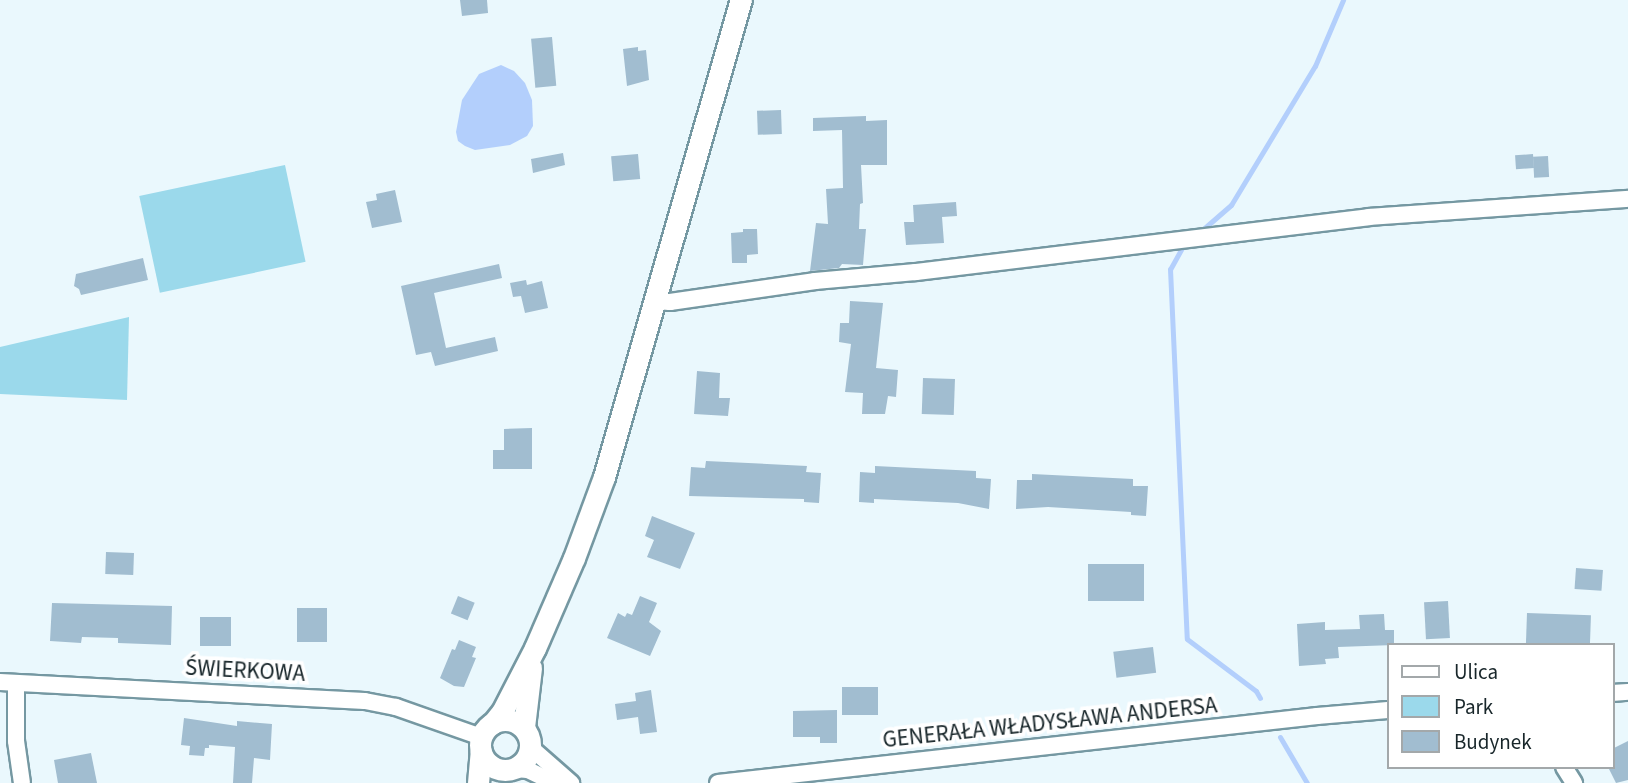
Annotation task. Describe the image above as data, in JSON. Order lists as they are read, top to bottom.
{
  "streets": {
    "street": ["ŚWIERKOWA", "GENERAŁA WŁADYSŁAWA ANDERSA"]
  },
  "legend": ["Ulica", "Park", "Budynek"]
}
